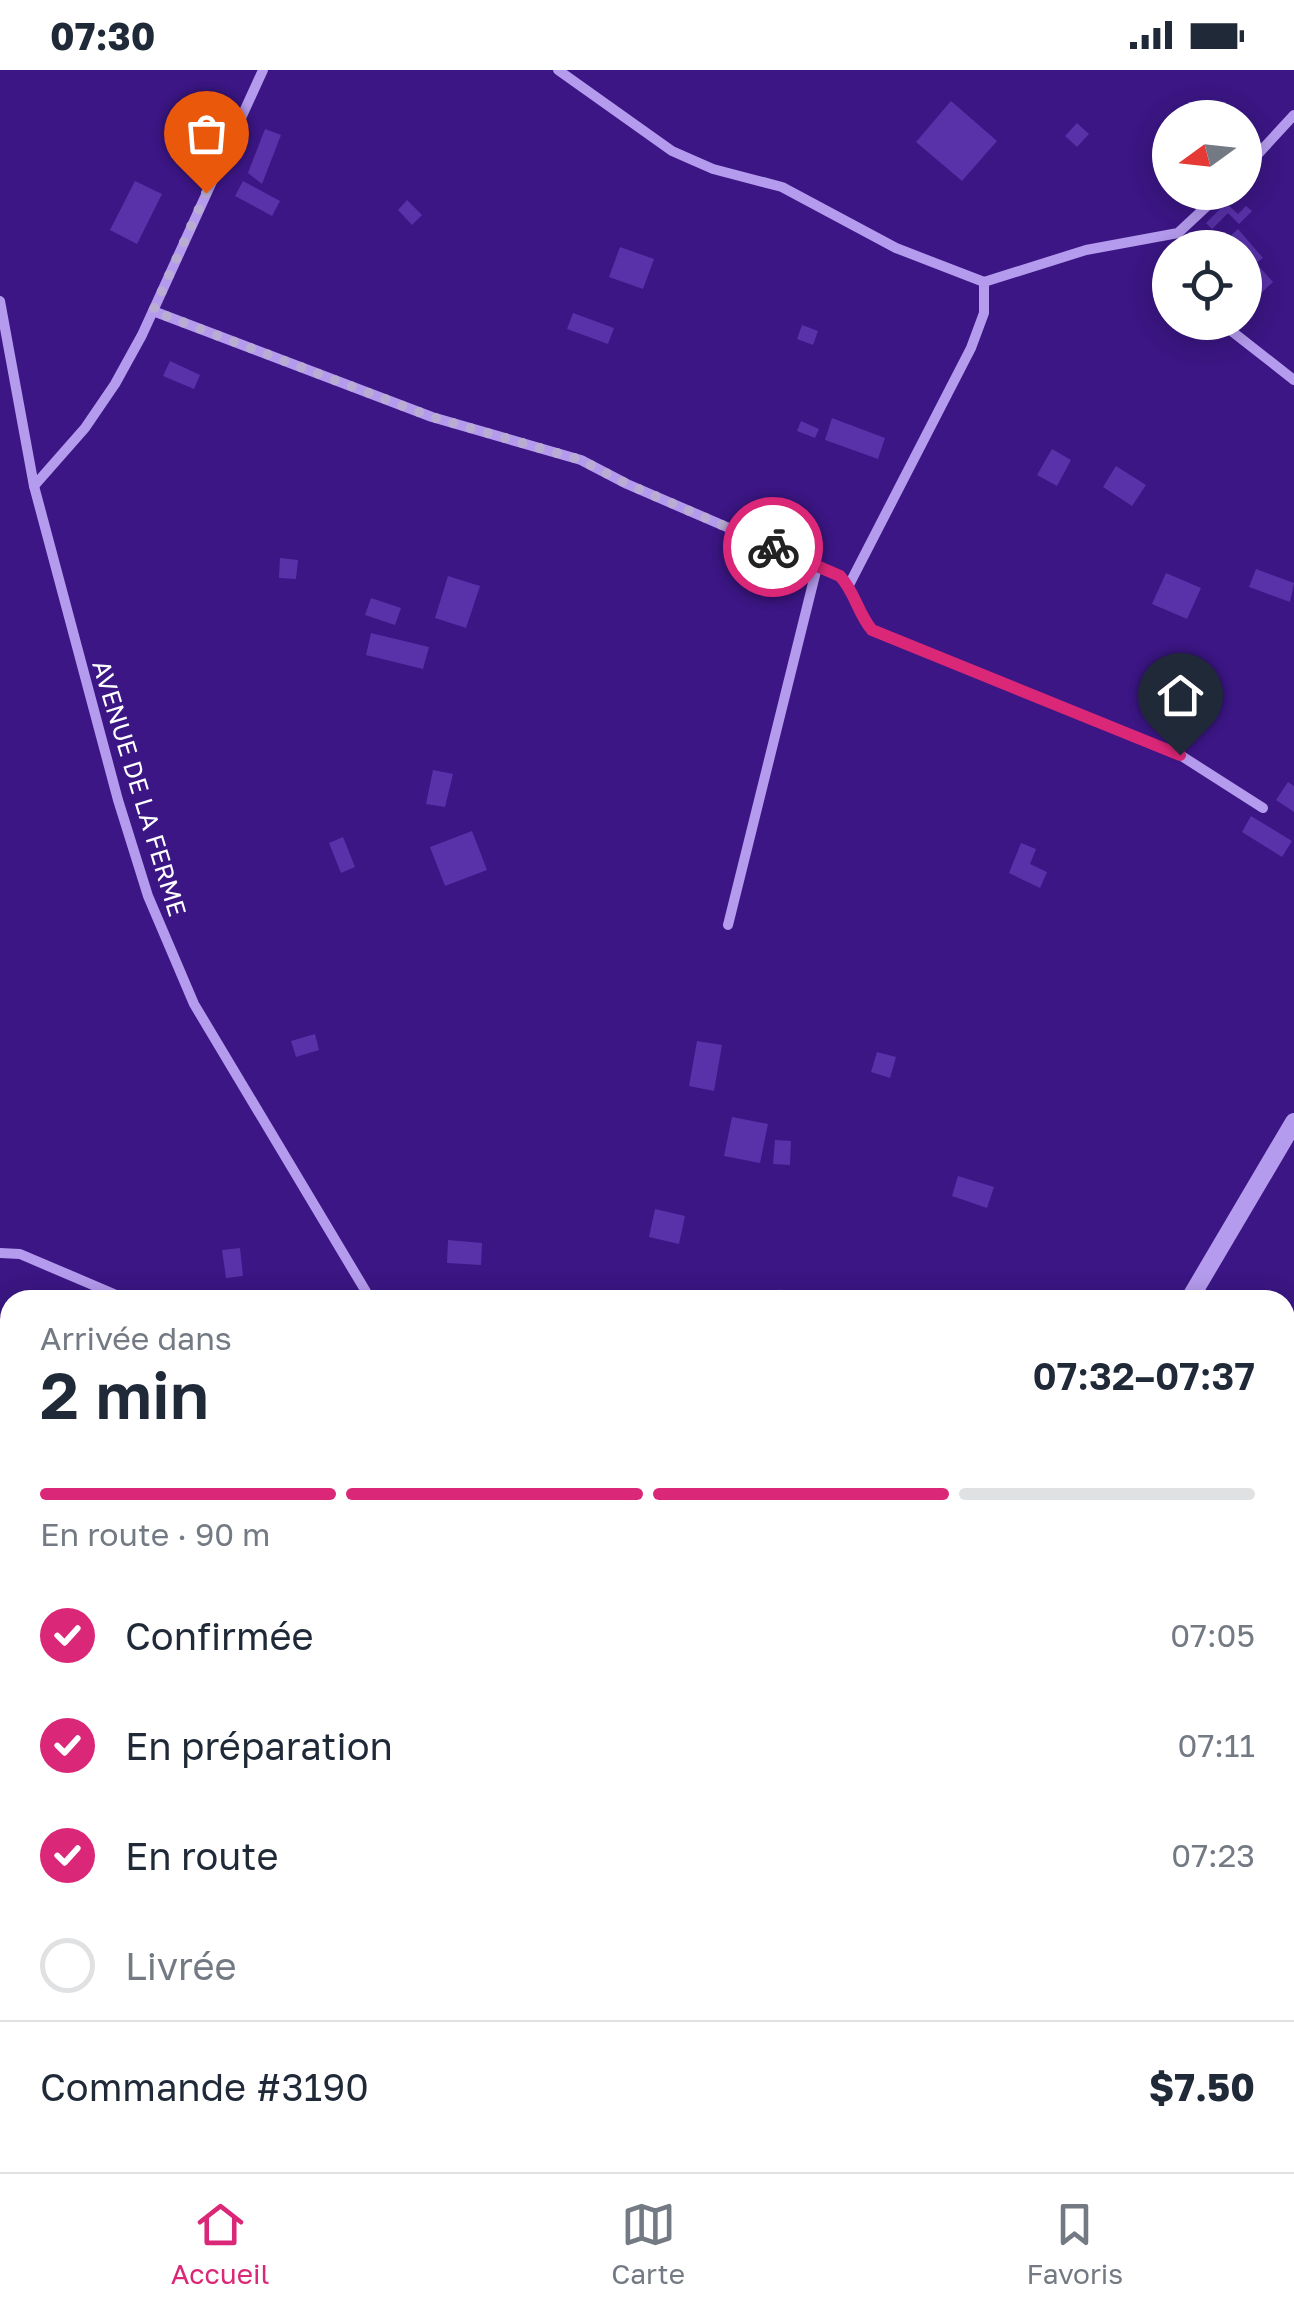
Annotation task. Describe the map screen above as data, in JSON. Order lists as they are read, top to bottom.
{
  "streets": {
    "street": ["AVENUE DE LA FERME"]
  },
  "north": "left",
  "page": {
    "status": "07:30",
    "heading": ["2 min", "Arrivée dans", "07:32–07:37"],
    "panel": ["Commande #3190", "$7.50"],
    "bar": "En route · 90 m",
    "list": [
      ["Confirmée", "07:05"],
      ["En préparation", "07:11"],
      ["En route", "07:23"],
      "Livrée"
    ],
    "tabs": ["Accueil", "Carte", "Favoris"]
  }
}
